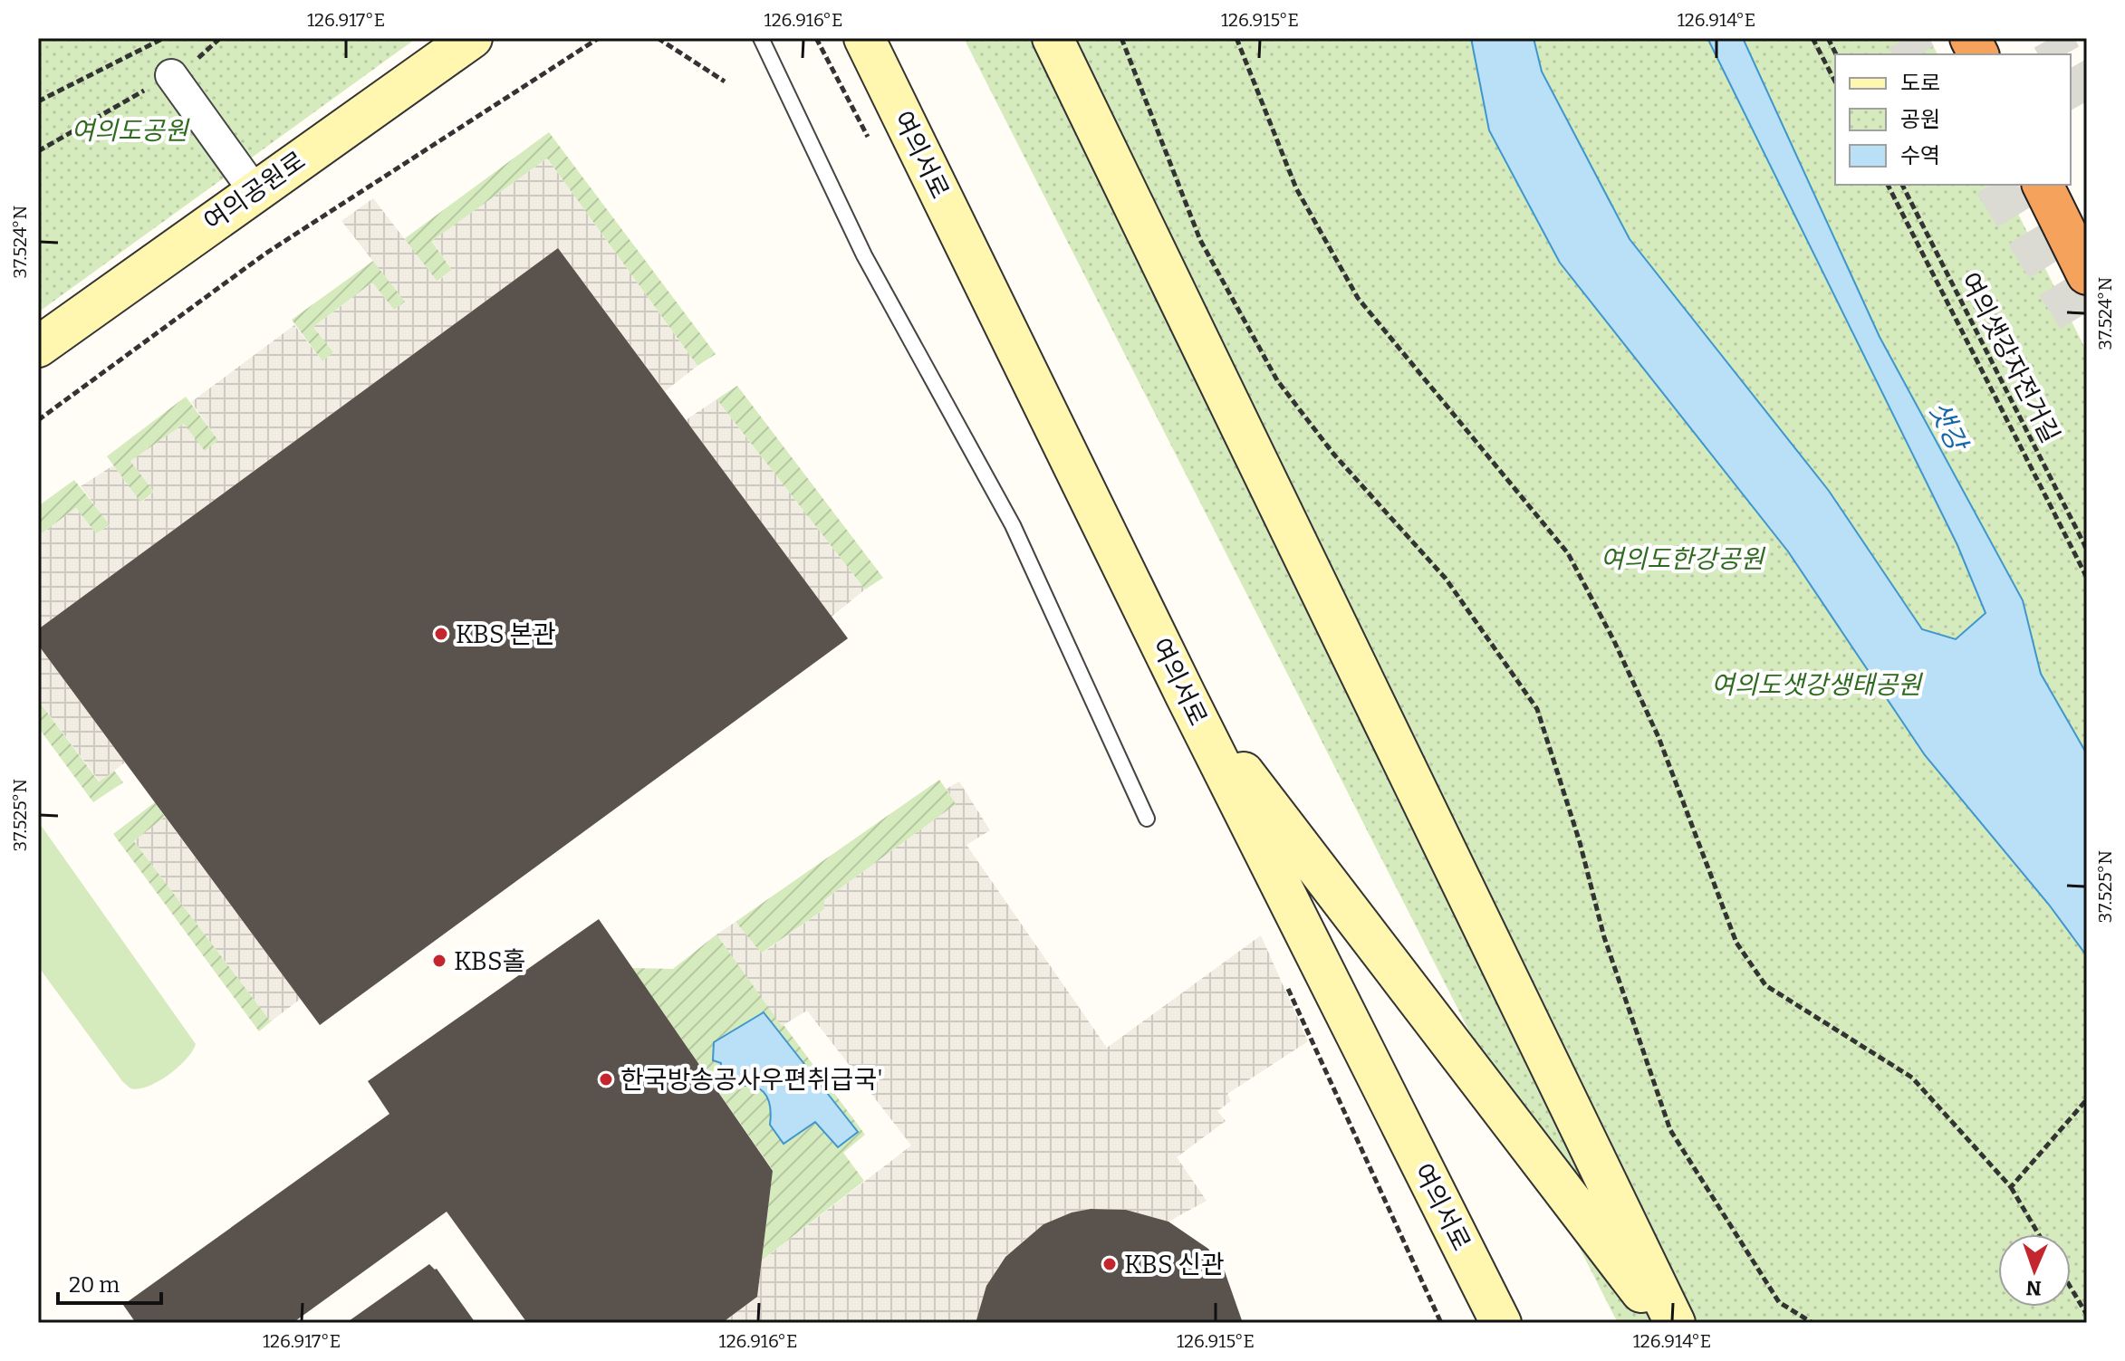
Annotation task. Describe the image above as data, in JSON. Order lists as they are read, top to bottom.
{
  "streets": {
    "main road": ["여의서로", "여의공원로"],
    "path": ["여의샛강자전거길"]
  },
  "water": ["샛강"],
  "parks": ["여의도공원", "여의도한강공원", "여의도샛강생태공원"],
  "places": [
    "KBS 본관",
    "KBS홀",
    "한국방송공사우편취급국'",
    "KBS 신관"
  ],
  "legend": ["도로", "공원", "수역"],
  "scale_bar": "20 m",
  "north": "bottom",
  "coordinates": [
    "126.917°E",
    "126.916°E",
    "126.915°E",
    "126.914°E",
    "37.524°N",
    "37.525°N"
  ]
}
